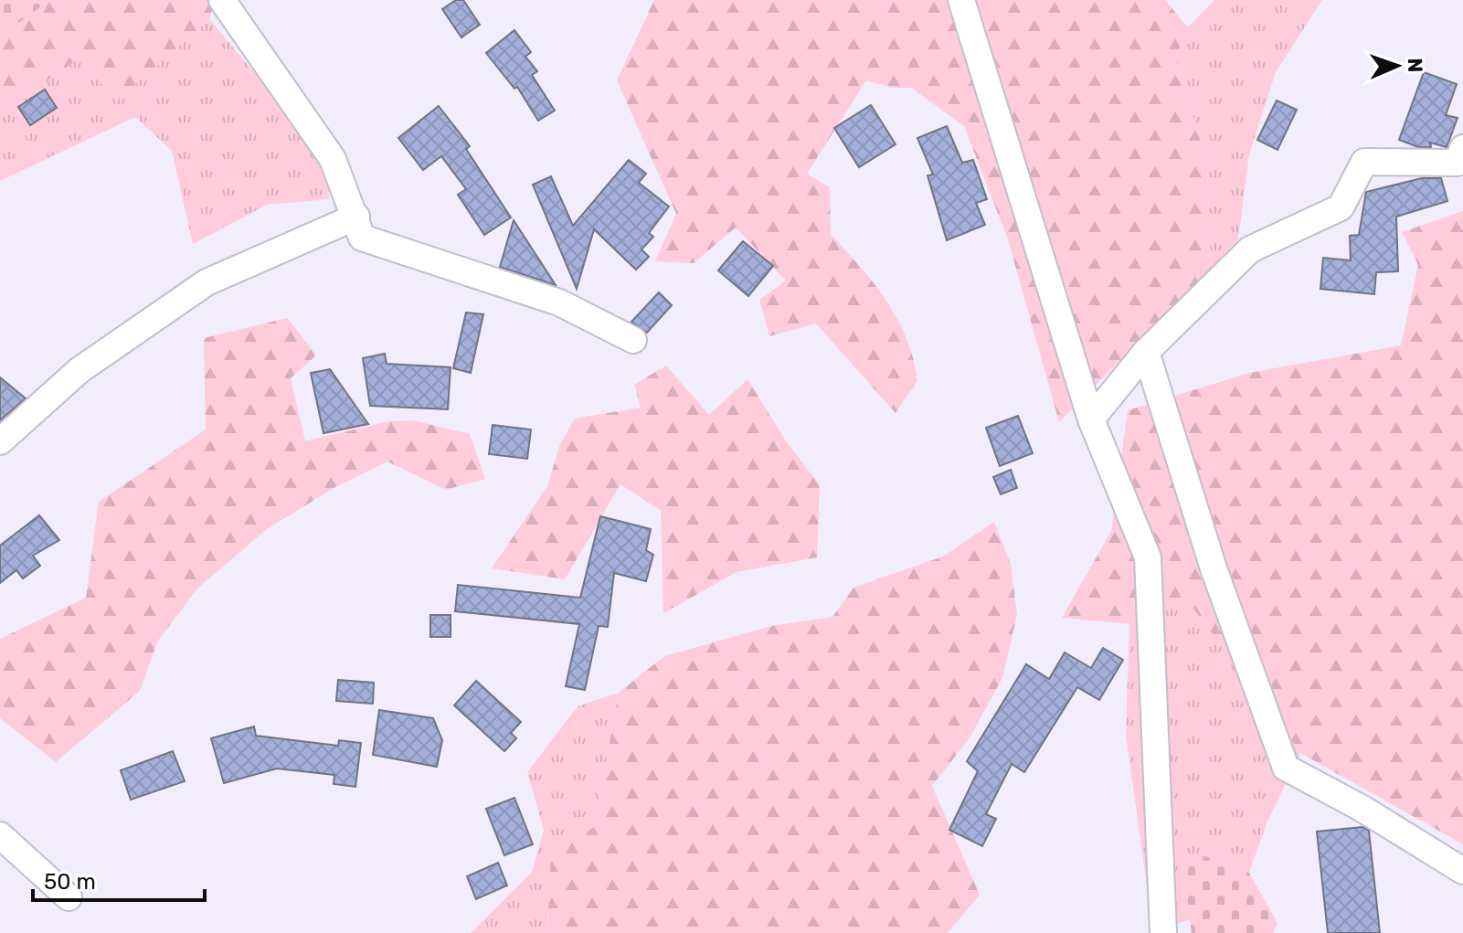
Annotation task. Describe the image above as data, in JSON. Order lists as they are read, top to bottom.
{
  "scale_bar": "50 m",
  "north": "right"
}
